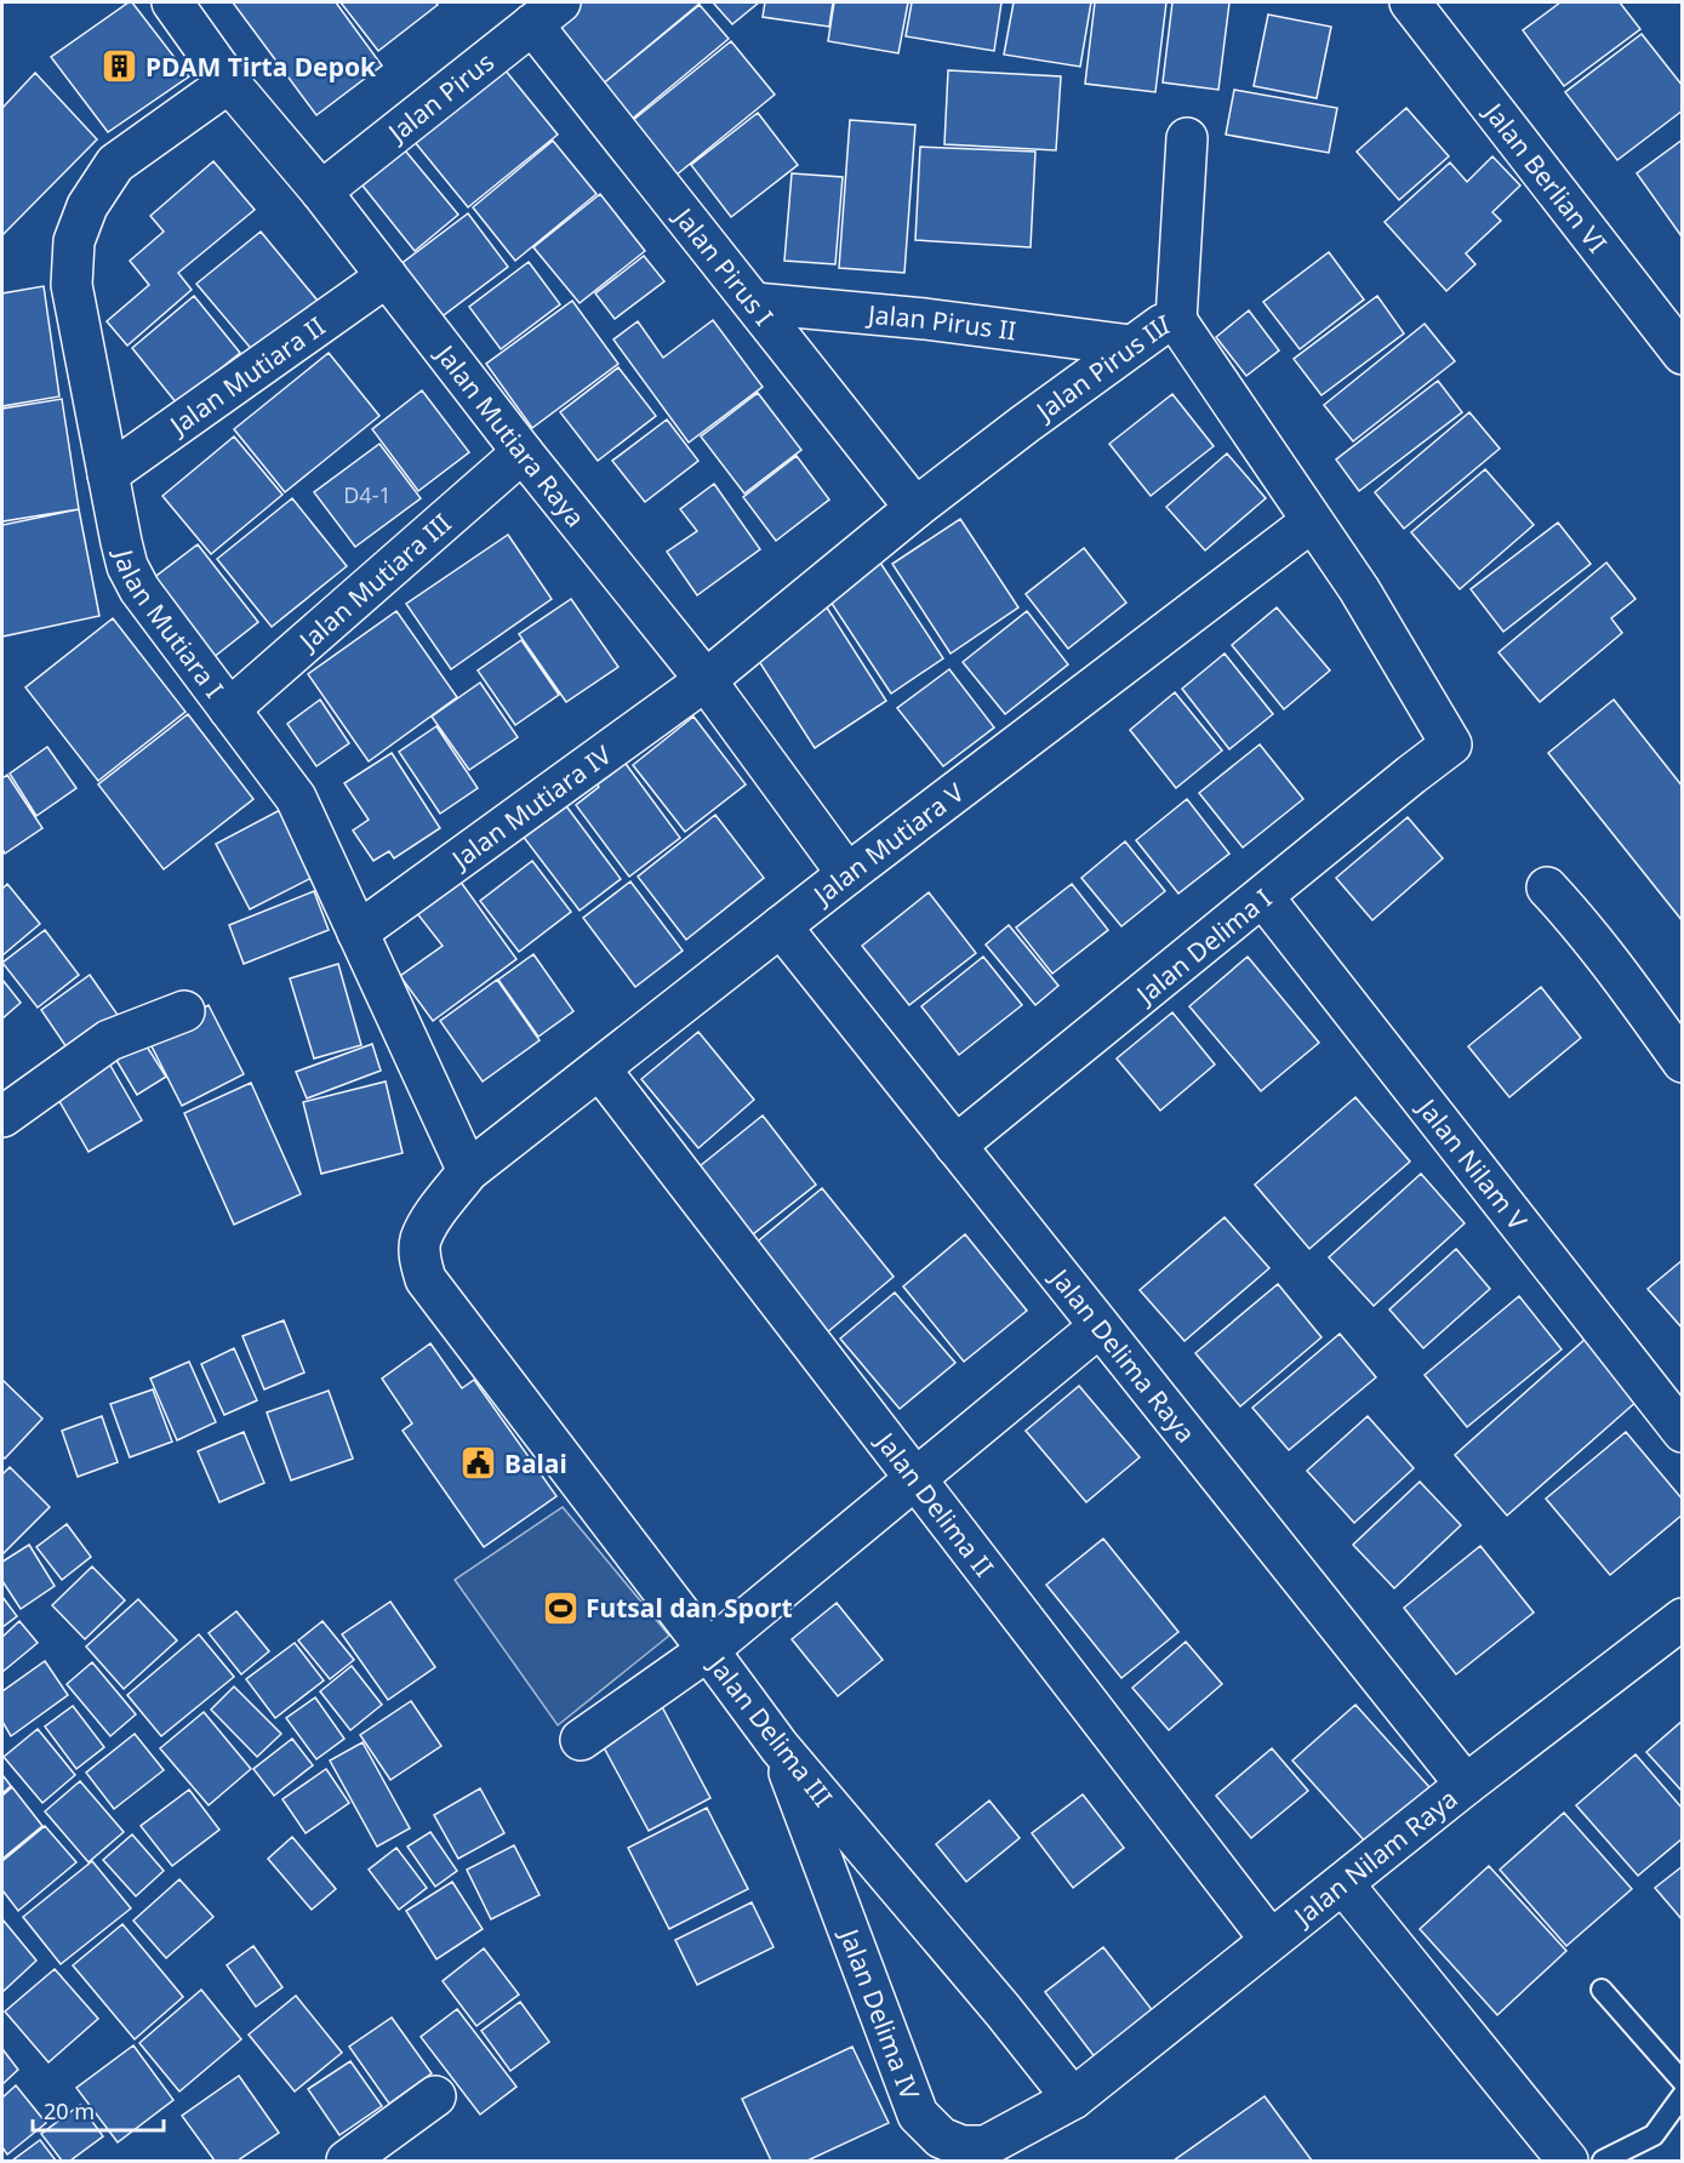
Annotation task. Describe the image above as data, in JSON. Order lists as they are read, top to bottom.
{
  "streets": {
    "street": [
      "Jalan Pirus",
      "Jalan Berlian VI",
      "Jalan Pirus I",
      "Jalan Pirus II",
      "Jalan Pirus III",
      "Jalan Mutiara II",
      "Jalan Mutiara Raya",
      "Jalan Mutiara III",
      "Jalan Mutiara I",
      "Jalan Mutiara IV",
      "Jalan Mutiara V",
      "Jalan Delima I",
      "Jalan Nilam V",
      "Jalan Delima Raya",
      "Jalan Delima II",
      "Jalan Delima III",
      "Jalan Nilam Raya",
      "Jalan Delima IV"
    ]
  },
  "crossings": [
    ["Jalan Pirus", "Jalan Pirus I"],
    ["Jalan Pirus", "Jalan Mutiara Raya"],
    ["Jalan Pirus I", "Jalan Pirus II"],
    ["Jalan Pirus I", "Jalan Pirus III"],
    ["Jalan Pirus II", "Jalan Pirus III"],
    ["Jalan Pirus III", "Jalan Mutiara Raya"],
    ["Jalan Pirus III", "Jalan Mutiara IV"],
    ["Jalan Pirus III", "Jalan Mutiara V"],
    ["Jalan Pirus III", "Jalan Delima I"],
    ["Jalan Mutiara II", "Jalan Mutiara Raya"],
    ["Jalan Mutiara II", "Jalan Mutiara I"],
    ["Jalan Mutiara Raya", "Jalan Mutiara III"],
    ["Jalan Mutiara Raya", "Jalan Mutiara I"],
    ["Jalan Mutiara Raya", "Jalan Mutiara IV"],
    ["Jalan Mutiara Raya", "Jalan Mutiara V"],
    ["Jalan Mutiara III", "Jalan Mutiara I"],
    ["Jalan Mutiara I", "Jalan Mutiara IV"],
    ["Jalan Mutiara I", "Jalan Mutiara V"],
    ["Jalan Mutiara I", "Jalan Delima III"],
    ["Jalan Mutiara V", "Jalan Delima Raya"],
    ["Jalan Mutiara V", "Jalan Delima II"],
    ["Jalan Mutiara V", "Jalan Delima III"],
    ["Jalan Delima I", "Jalan Nilam V"],
    ["Jalan Delima I", "Jalan Delima Raya"],
    ["Jalan Delima Raya", "Jalan Nilam Raya"],
    ["Jalan Delima II", "Jalan Nilam Raya"],
    ["Jalan Delima III", "Jalan Nilam Raya"],
    ["Jalan Delima III", "Jalan Delima IV"],
    ["Jalan Nilam Raya", "Jalan Delima IV"]
  ],
  "places": {
    "building": ["PDAM Tirta Depok"],
    "public building": ["Balai"],
    "sports": ["Futsal dan Sport"]
  },
  "house_numbers": ["D4-1"],
  "scale_bar": "20 m"
}
